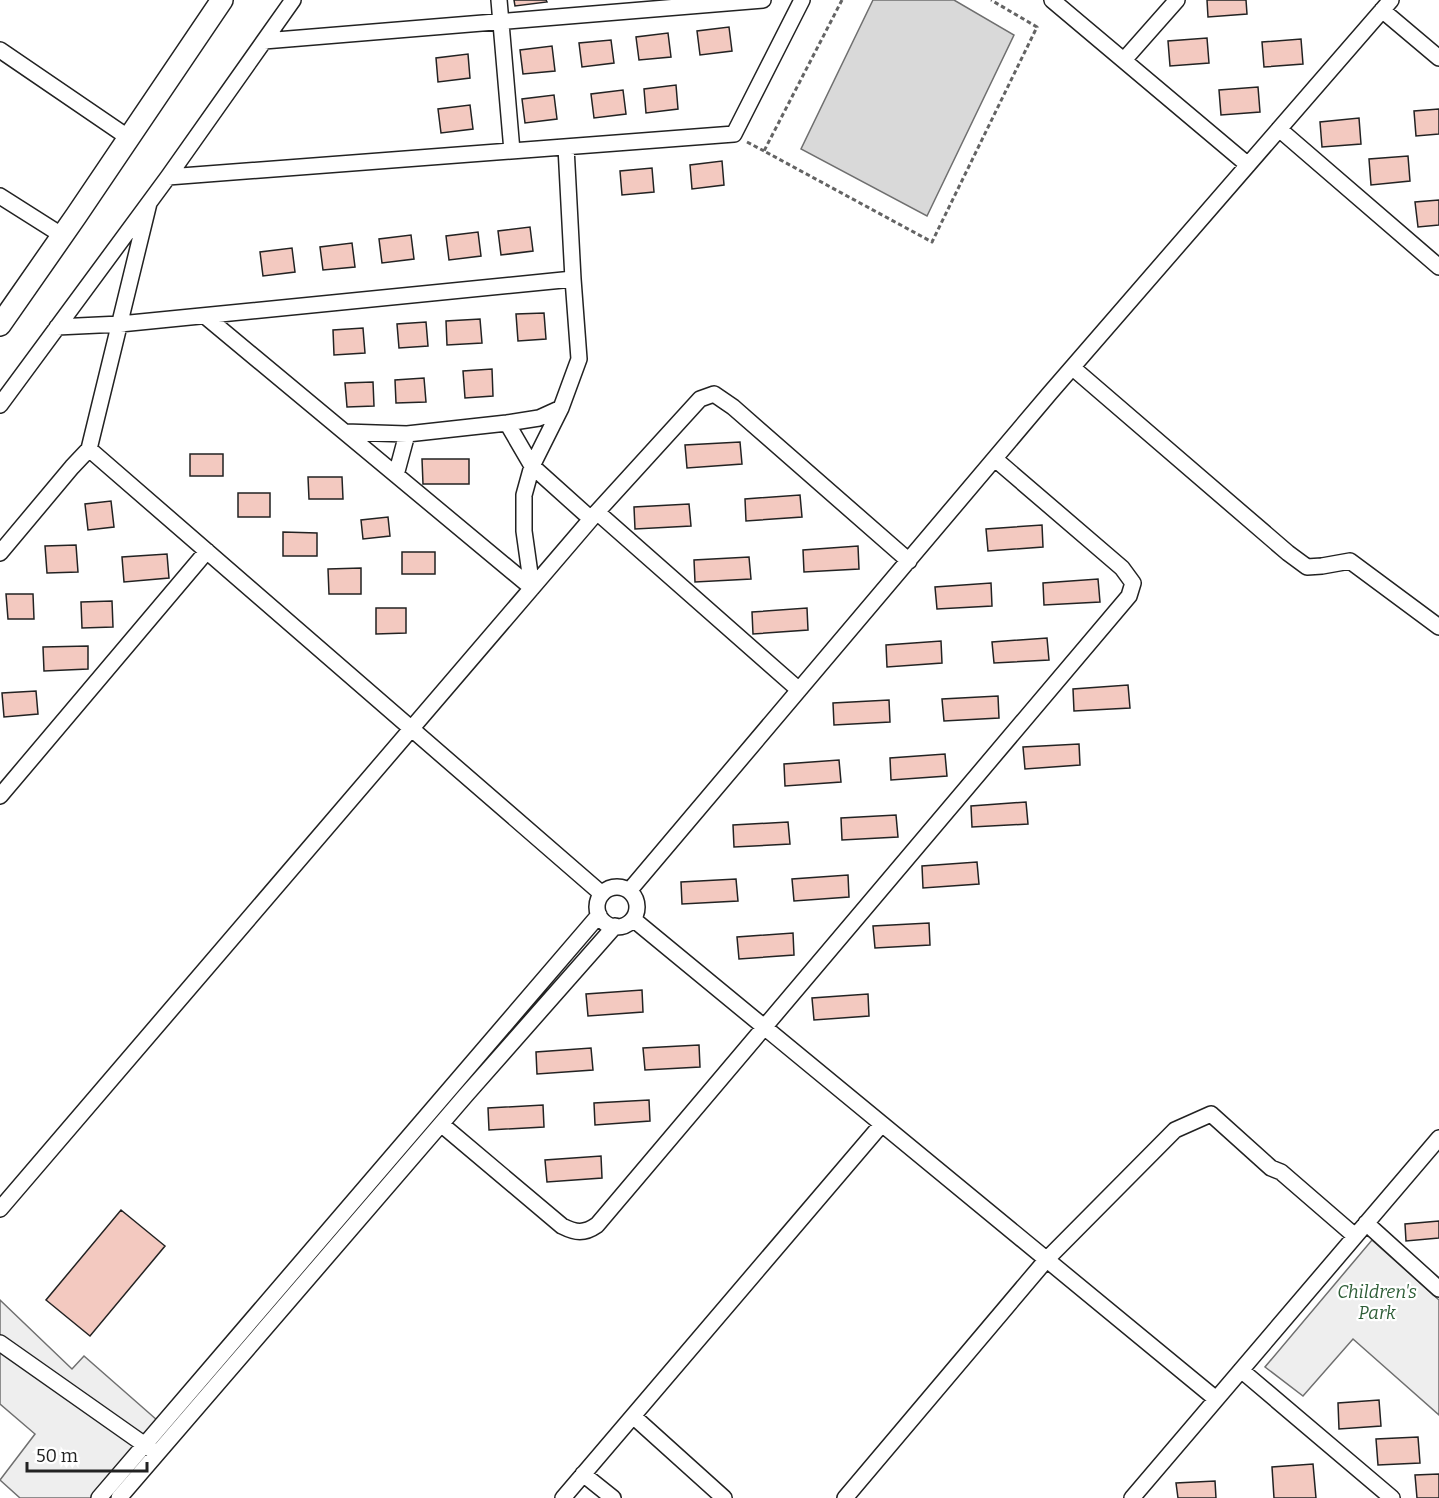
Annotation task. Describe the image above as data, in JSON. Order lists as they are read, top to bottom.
{
  "parks": ["Children's Park"],
  "scale_bar": "50 m"
}
